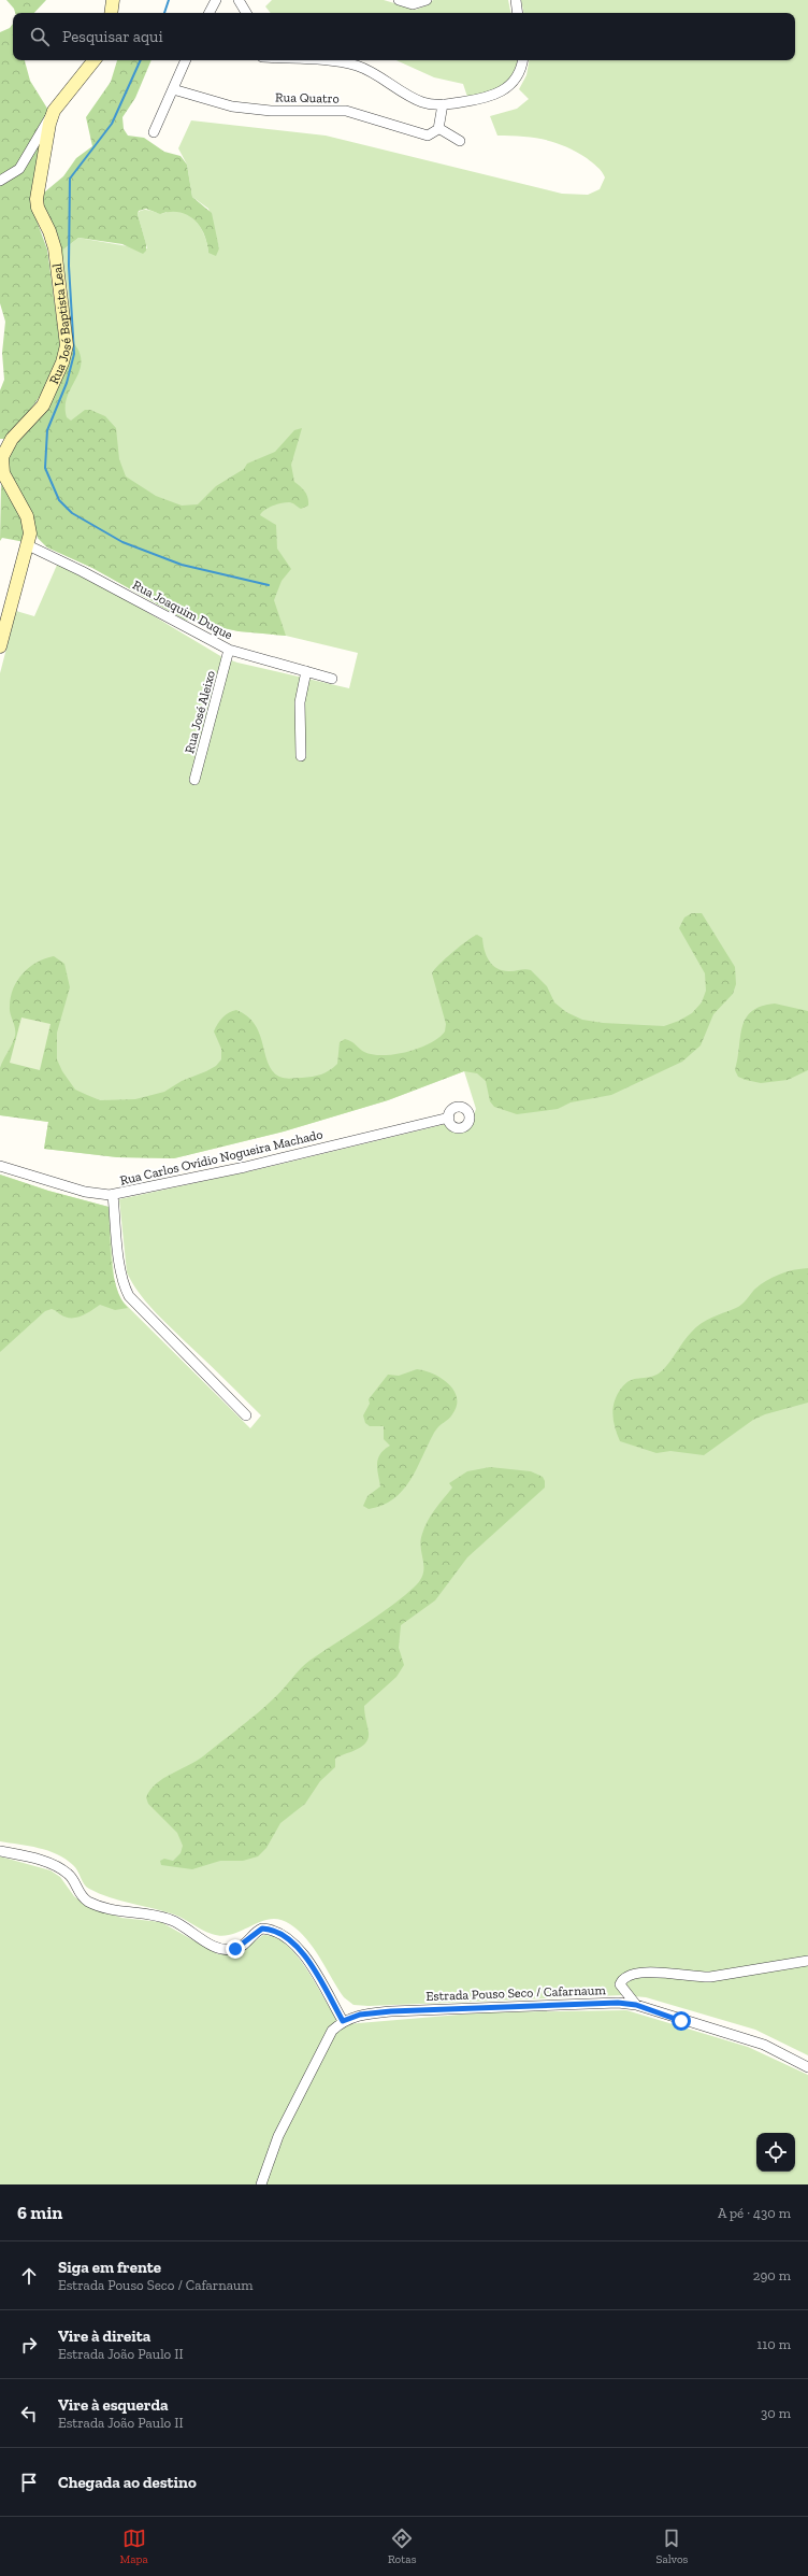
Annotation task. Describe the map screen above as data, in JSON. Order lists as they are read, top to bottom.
{
  "streets": {
    "street": [
      "Rua Quatro",
      "Rua José Baptista Leal",
      "Rua Joaquim Duque",
      "Rua José Aleixo",
      "Rua Carlos Ovídio Nogueira Machado",
      "Estrada Pouso Seco / Cafarnaum"
    ]
  },
  "crossings": [
    ["Rua José Baptista Leal", "Rua Joaquim Duque"],
    ["Rua Joaquim Duque", "Rua José Aleixo"]
  ],
  "page": {
    "search": "Pesquisar aqui",
    "heading": ["6 min", "A pé · 430 m"],
    "list": [
      ["Siga em frente", "Estrada Pouso Seco / Cafarnaum", "290 m"],
      ["Vire à direita", "Estrada João Paulo II", "110 m"],
      ["Vire à esquerda", "Estrada João Paulo II", "30 m"],
      "Chegada ao destino"
    ],
    "nav": ["Mapa", "Rotas", "Salvos"]
  }
}
